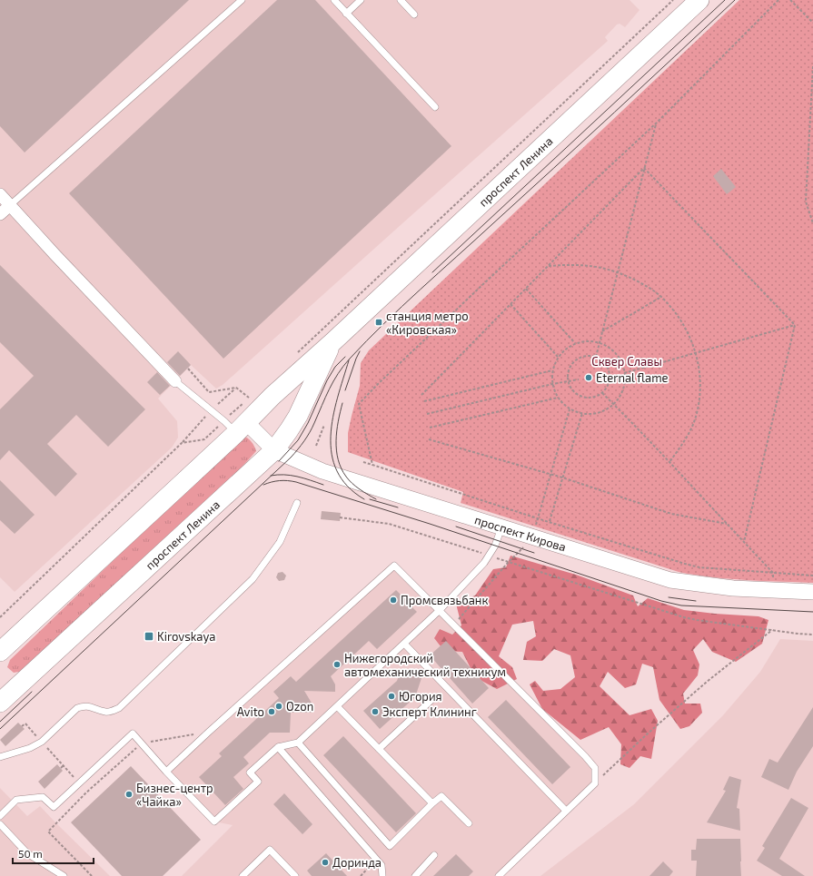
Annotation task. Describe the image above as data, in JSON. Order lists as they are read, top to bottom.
{
  "streets": {
    "main road": ["проспект Ленина"],
    "street": ["проспект Кирова"]
  },
  "crossings": [
    ["проспект Ленина", "проспект Кирова"]
  ],
  "parks": ["Сквер Славы"],
  "places": {
    "transit": ["станция метро «Кировская»", "Kirovskaya"],
    "other": [
      "Eternal flame",
      "Промсвязьбанк",
      "Нижегородский автомеханический техникум",
      "Югория",
      "Ozon",
      "Avito",
      "Эксперт Клининг",
      "Бизнес-центр «Чайка»",
      "Доринда"
    ]
  },
  "scale_bar": "50 m"
}
